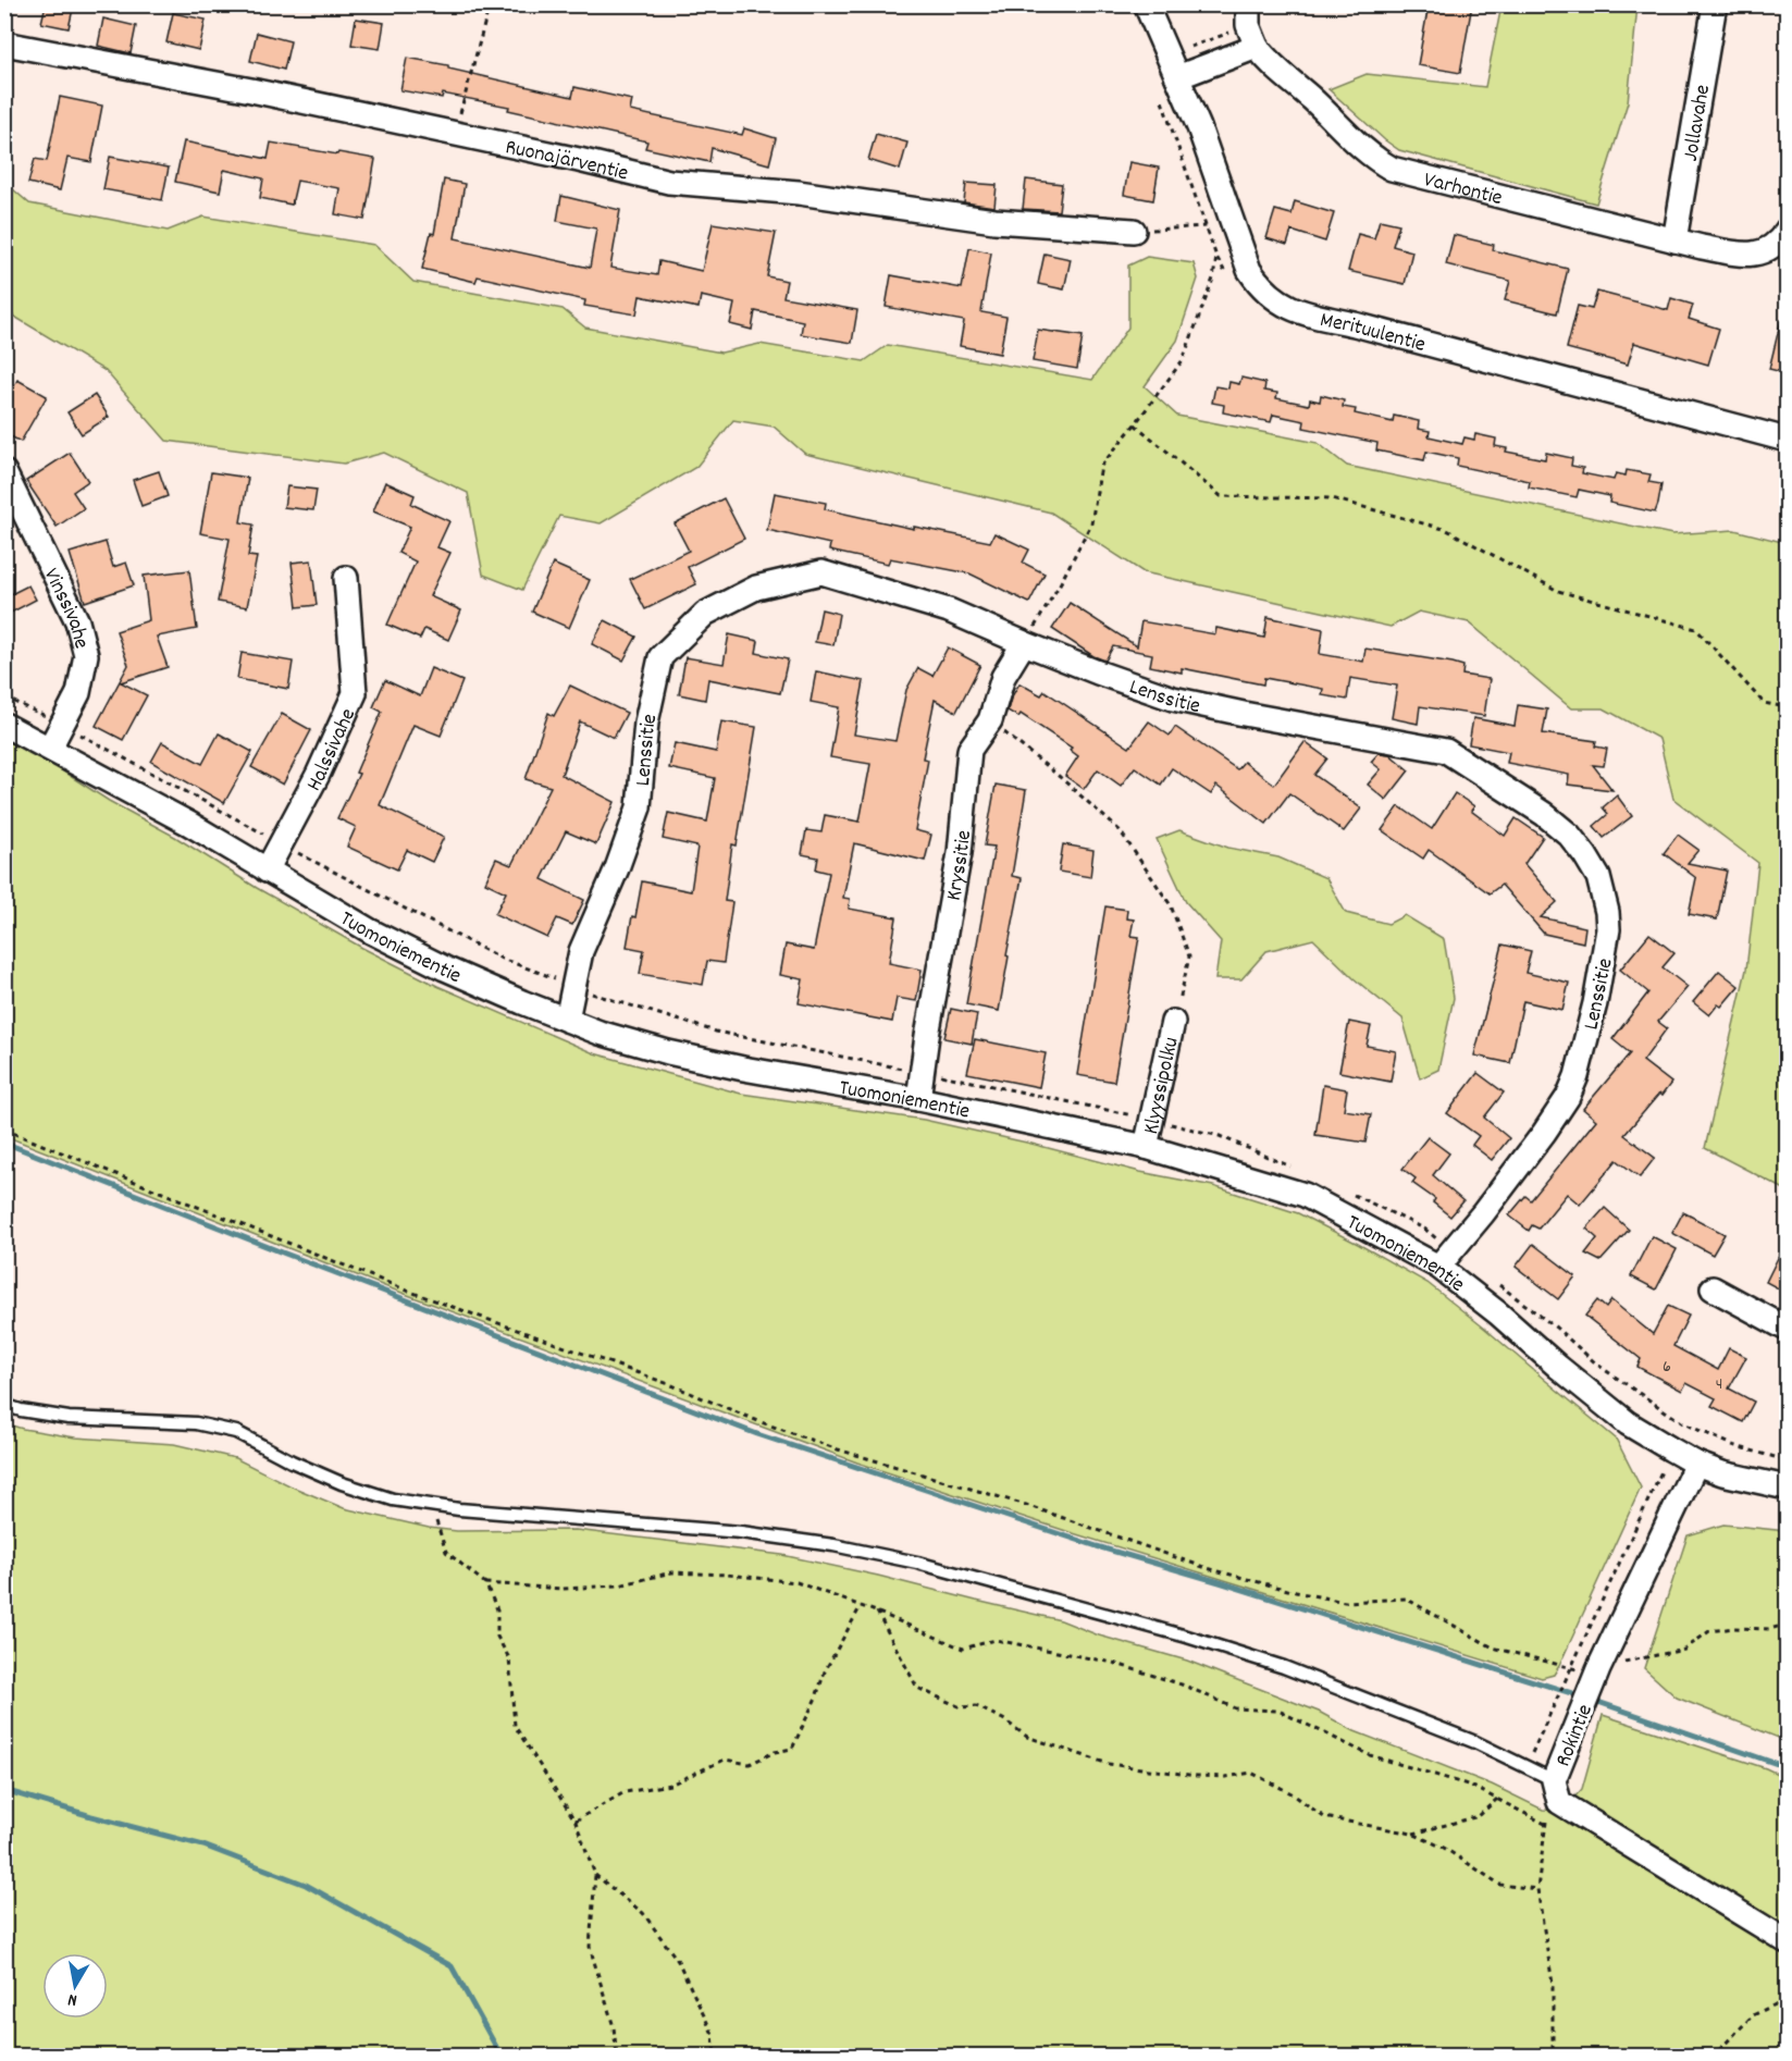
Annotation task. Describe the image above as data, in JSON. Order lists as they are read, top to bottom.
{
  "streets": {
    "street": [
      "Jollavahe",
      "Ruonajärventie",
      "Varhontie",
      "Merituulentie",
      "Vinssivahe",
      "Lenssitie",
      "Halssivahe",
      "Kryssitie",
      "Tuomoniementie",
      "Klyyssipolku",
      "Rokintie"
    ]
  },
  "crossings": [
    ["Jollavahe", "Varhontie"],
    ["Vinssivahe", "Tuomoniementie"],
    ["Lenssitie", "Kryssitie"],
    ["Lenssitie", "Tuomoniementie"],
    ["Halssivahe", "Tuomoniementie"],
    ["Kryssitie", "Tuomoniementie"],
    ["Tuomoniementie", "Klyyssipolku"],
    ["Tuomoniementie", "Rokintie"]
  ],
  "house_numbers": ["6", "4"],
  "north": "bottom"
}
